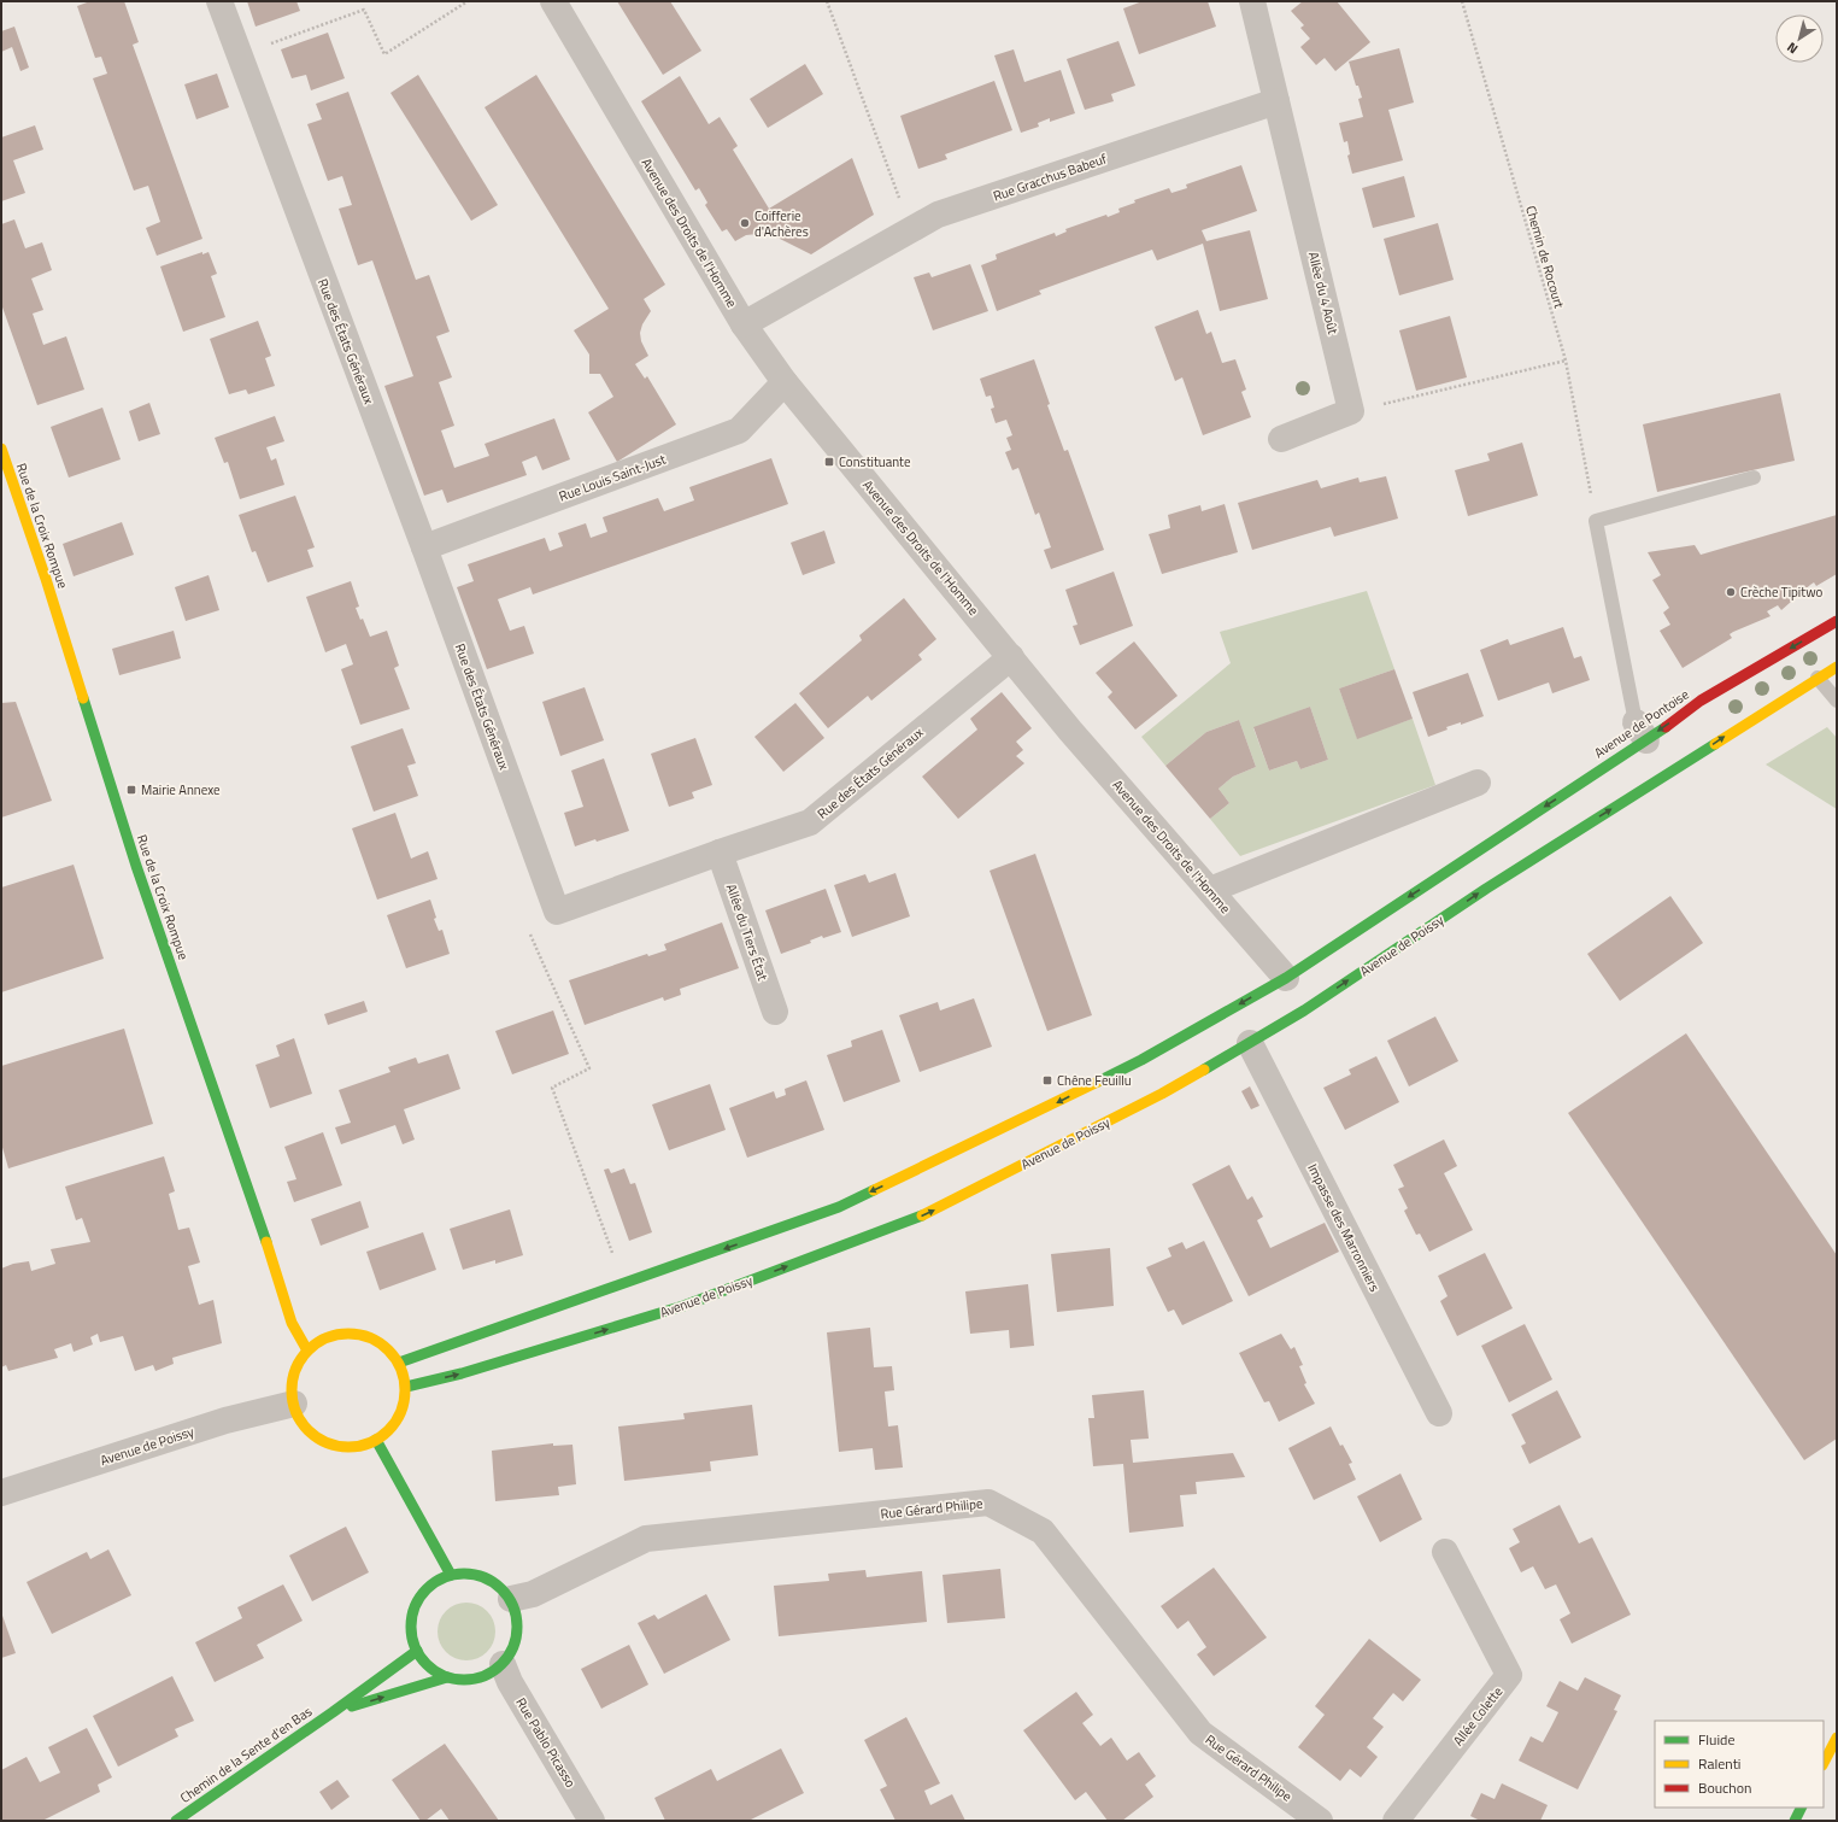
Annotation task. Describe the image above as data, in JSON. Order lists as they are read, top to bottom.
{
  "streets": {
    "street": [
      "Rue Gracchus Babeuf",
      "Avenue des Droits de l'Homme",
      "Allée du 4 Août",
      "Rue des États Généraux",
      "Rue Louis Saint-Just",
      "Rue de la Croix Rompue",
      "Avenue de Pontoise",
      "Allée du Tiers État",
      "Avenue de Poissy",
      "Impasse des Marronniers",
      "Rue Gérard Philipe",
      "Allée Colette",
      "Rue Pablo Picasso",
      "Chemin de la Sente d'en Bas"
    ],
    "path": ["Chemin de Rocourt"]
  },
  "crossings": [
    ["Rue Gracchus Babeuf", "Avenue des Droits de l'Homme"],
    ["Rue Gracchus Babeuf", "Allée du 4 Août"],
    ["Avenue des Droits de l'Homme", "Rue des États Généraux"],
    ["Avenue des Droits de l'Homme", "Rue Louis Saint-Just"],
    ["Avenue des Droits de l'Homme", "Avenue de Pontoise"],
    ["Rue des États Généraux", "Rue Louis Saint-Just"],
    ["Rue des États Généraux", "Allée du Tiers État"],
    ["Rue de la Croix Rompue", "Avenue de Poissy"],
    ["Avenue de Poissy", "Impasse des Marronniers"],
    ["Rue Gérard Philipe", "Rue Pablo Picasso"],
    ["Rue Gérard Philipe", "Chemin de la Sente d'en Bas"],
    ["Rue Pablo Picasso", "Chemin de la Sente d'en Bas"]
  ],
  "places": {
    "other": ["Coifferie d'Achères", "Crèche Tipitwo"],
    "transit": ["Constituante", "Mairie Annexe", "Chêne Feuillu"]
  },
  "legend": ["Fluide", "Ralenti", "Bouchon"],
  "north": "bottom left"
}
